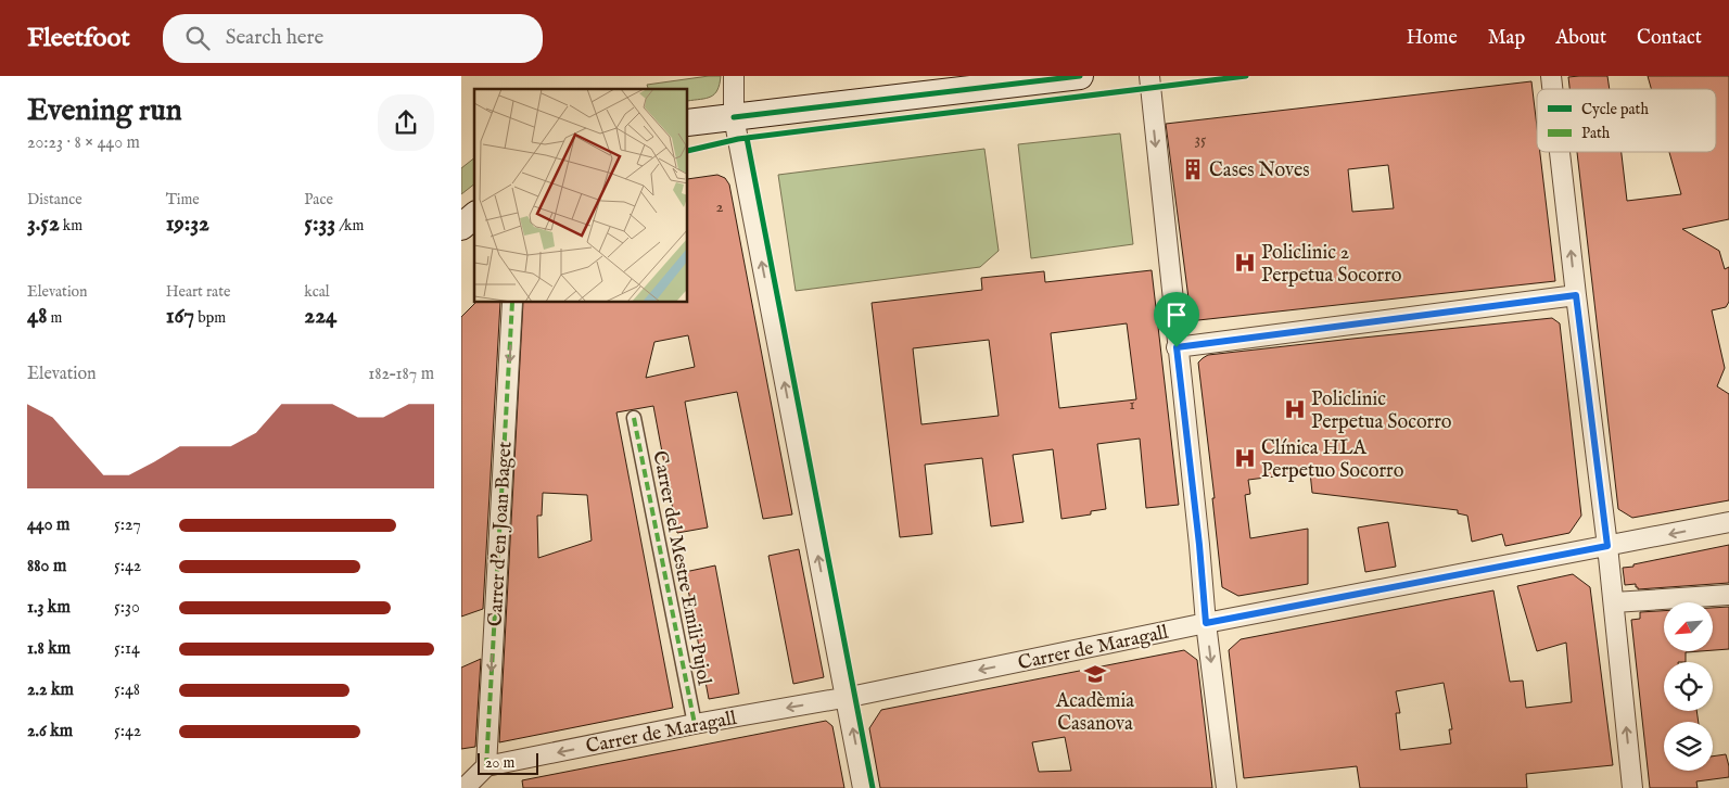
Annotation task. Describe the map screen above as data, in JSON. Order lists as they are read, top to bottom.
{
  "streets": {
    "street": ["Carrer d'en Joan Baget", "Carrer del Mestre Emili Pujol", "Carrer de Maragall"]
  },
  "crossings": [
    ["Carrer d'en Joan Baget", "Carrer de Maragall"],
    ["Carrer del Mestre Emili Pujol", "Carrer de Maragall"]
  ],
  "one_way": ["Carrer d'en Joan Baget", "Carrer de Maragall"],
  "places": {
    "building": ["Cases Noves"],
    "hospital": ["Policlinic 2 Perpetua Socorro", "Policlinic Perpetua Socorro", "Clínica HLA Perpetuo Socorro"],
    "school or university": ["Acadèmia Casanova"]
  },
  "house_numbers": ["35", "2", "1"],
  "legend": ["Cycle path", "Path"],
  "scale_bar": "20 m",
  "north": "bottom left",
  "page": {
    "header": "Fleetfoot",
    "search": "Search here",
    "nav": [
      "Home",
      "Map",
      "About",
      "Contact"
    ],
    "heading": ["Evening run", "20:23 · 8 × 440 m"],
    "stats": [
      ["Distance", "3.52 km"],
      ["Time", "19:32"],
      ["Pace", "5:33 /km"],
      ["Elevation", "48 m"],
      ["Heart rate", "167 bpm"],
      ["kcal", "224"]
    ],
    "chart": ["Elevation", "182–187 m"],
    "list": [
      {
        "name": "440 m",
        "note": "5:27"
      },
      {
        "name": "880 m",
        "note": "5:42"
      },
      {
        "name": "1.3 km",
        "note": "5:30"
      },
      {
        "name": "1.8 km",
        "note": "5:14"
      },
      {
        "name": "2.2 km",
        "note": "5:48"
      },
      {
        "name": "2.6 km",
        "note": "5:42"
      }
    ],
    "scale": "20 m"
  }
}
